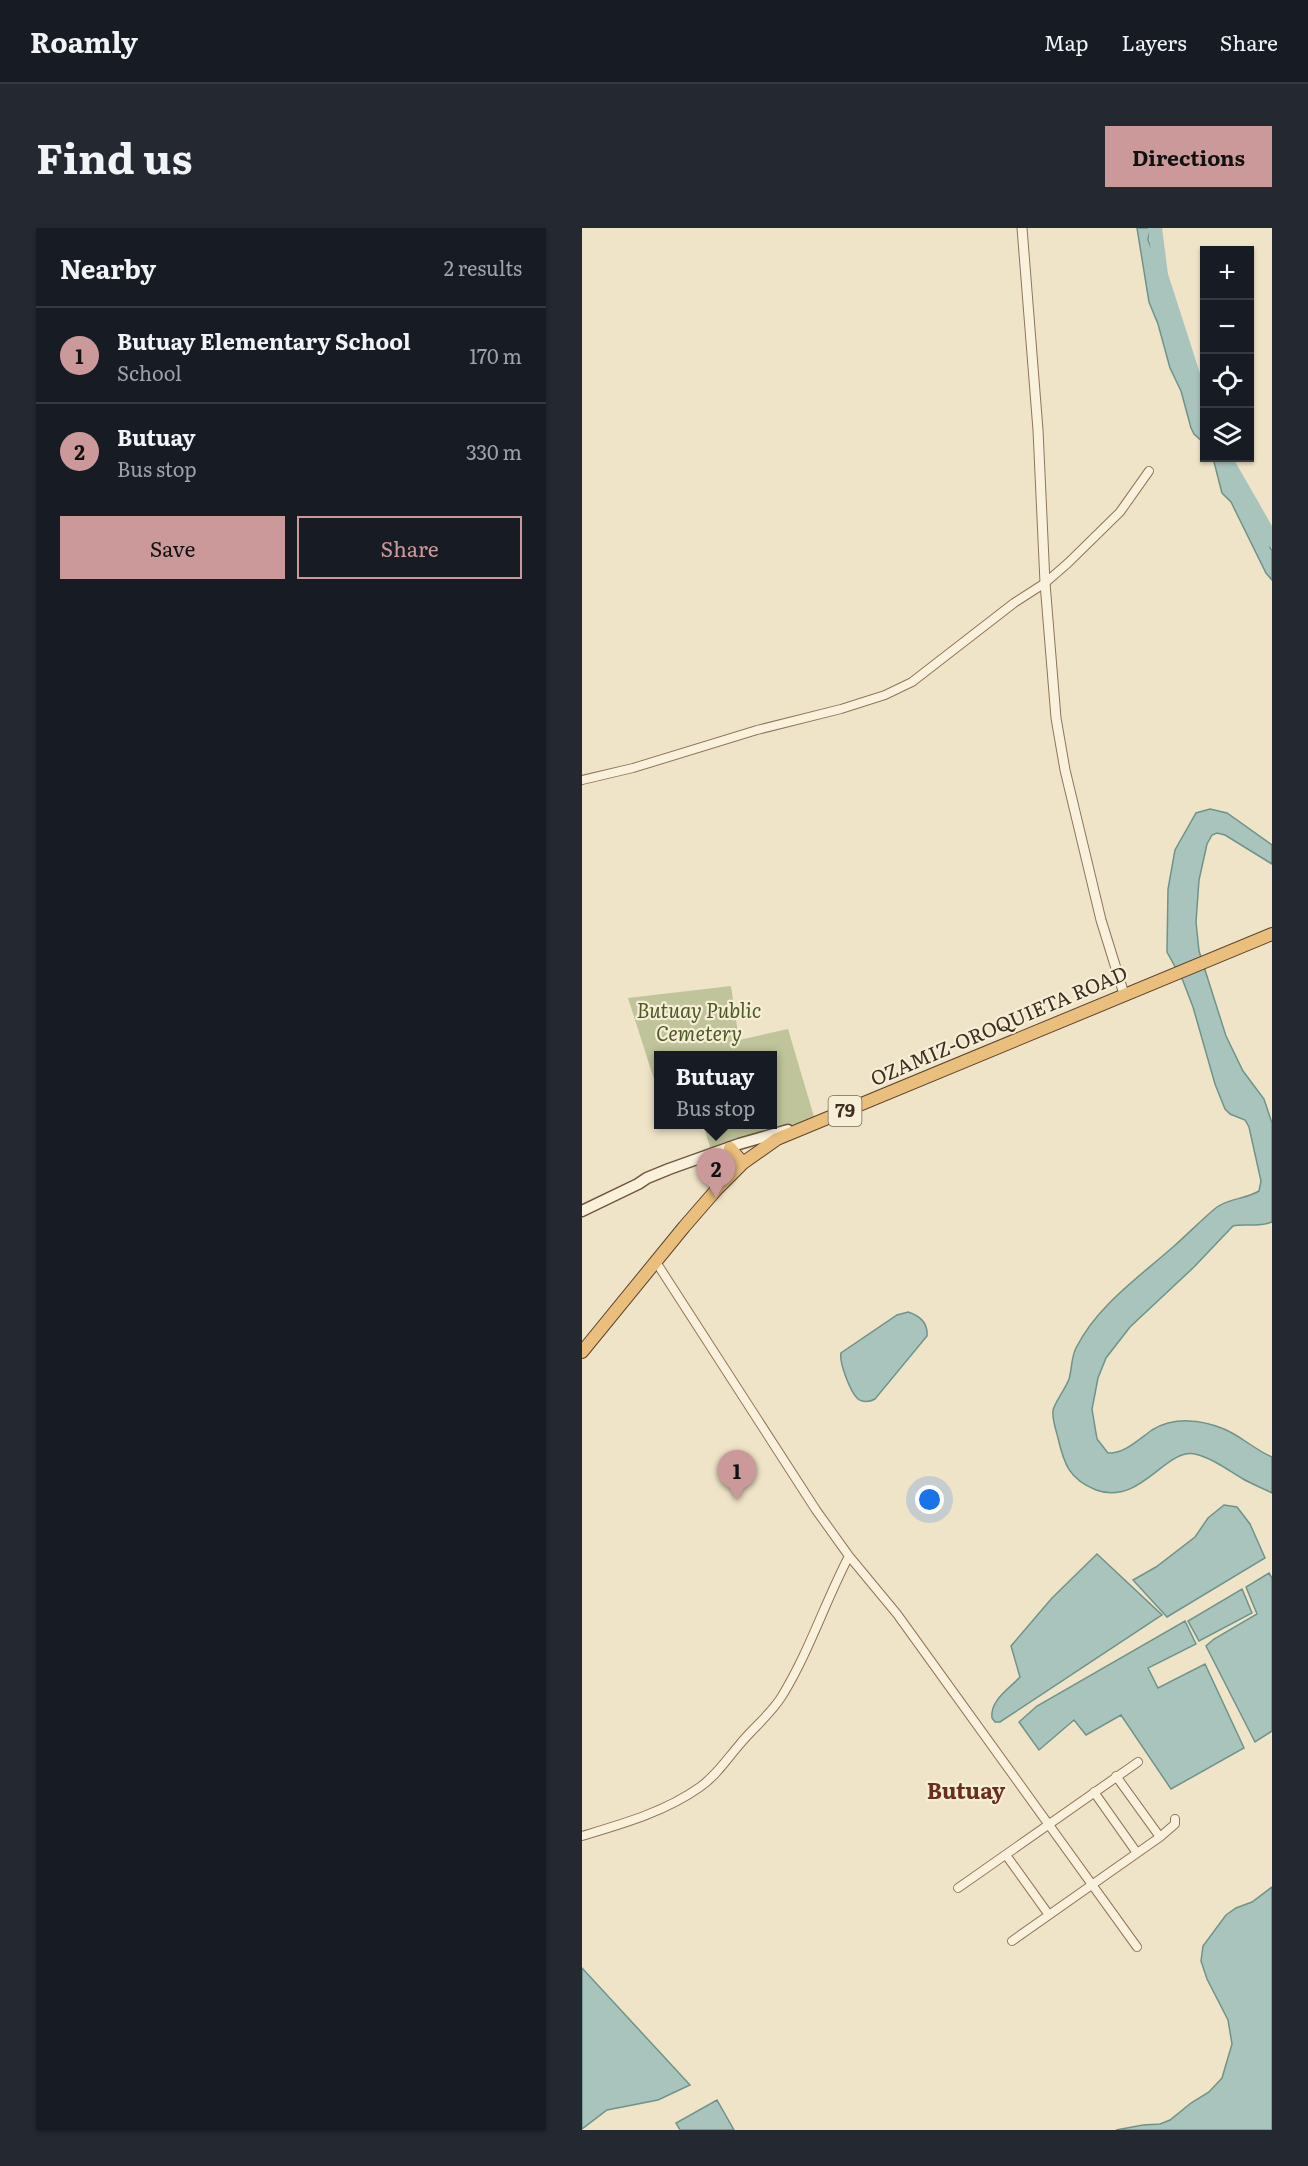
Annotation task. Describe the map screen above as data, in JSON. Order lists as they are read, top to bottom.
{
  "streets": {
    "highway": ["OZAMIZ-OROQUIETA ROAD", "79"]
  },
  "districts": ["Butuay"],
  "parks": ["Butuay Public Cemetery"],
  "page": {
    "header": "Roamly",
    "nav": ["Map", "Layers", "Share"],
    "title": "Find us",
    "buttons": [
      "Directions",
      ["Save", "Share"]
    ],
    "heading": ["Nearby", "2 results"],
    "map_buttons": ["+", "−"],
    "list": [
      {
        "mark": "1",
        "name": "Butuay Elementary School",
        "note": "School",
        "value": "170 m"
      },
      {
        "mark": "2",
        "name": "Butuay",
        "note": "Bus stop",
        "value": "330 m"
      }
    ],
    "popup": ["Butuay", "Bus stop"],
    "pins": ["2", "1"]
  }
}
